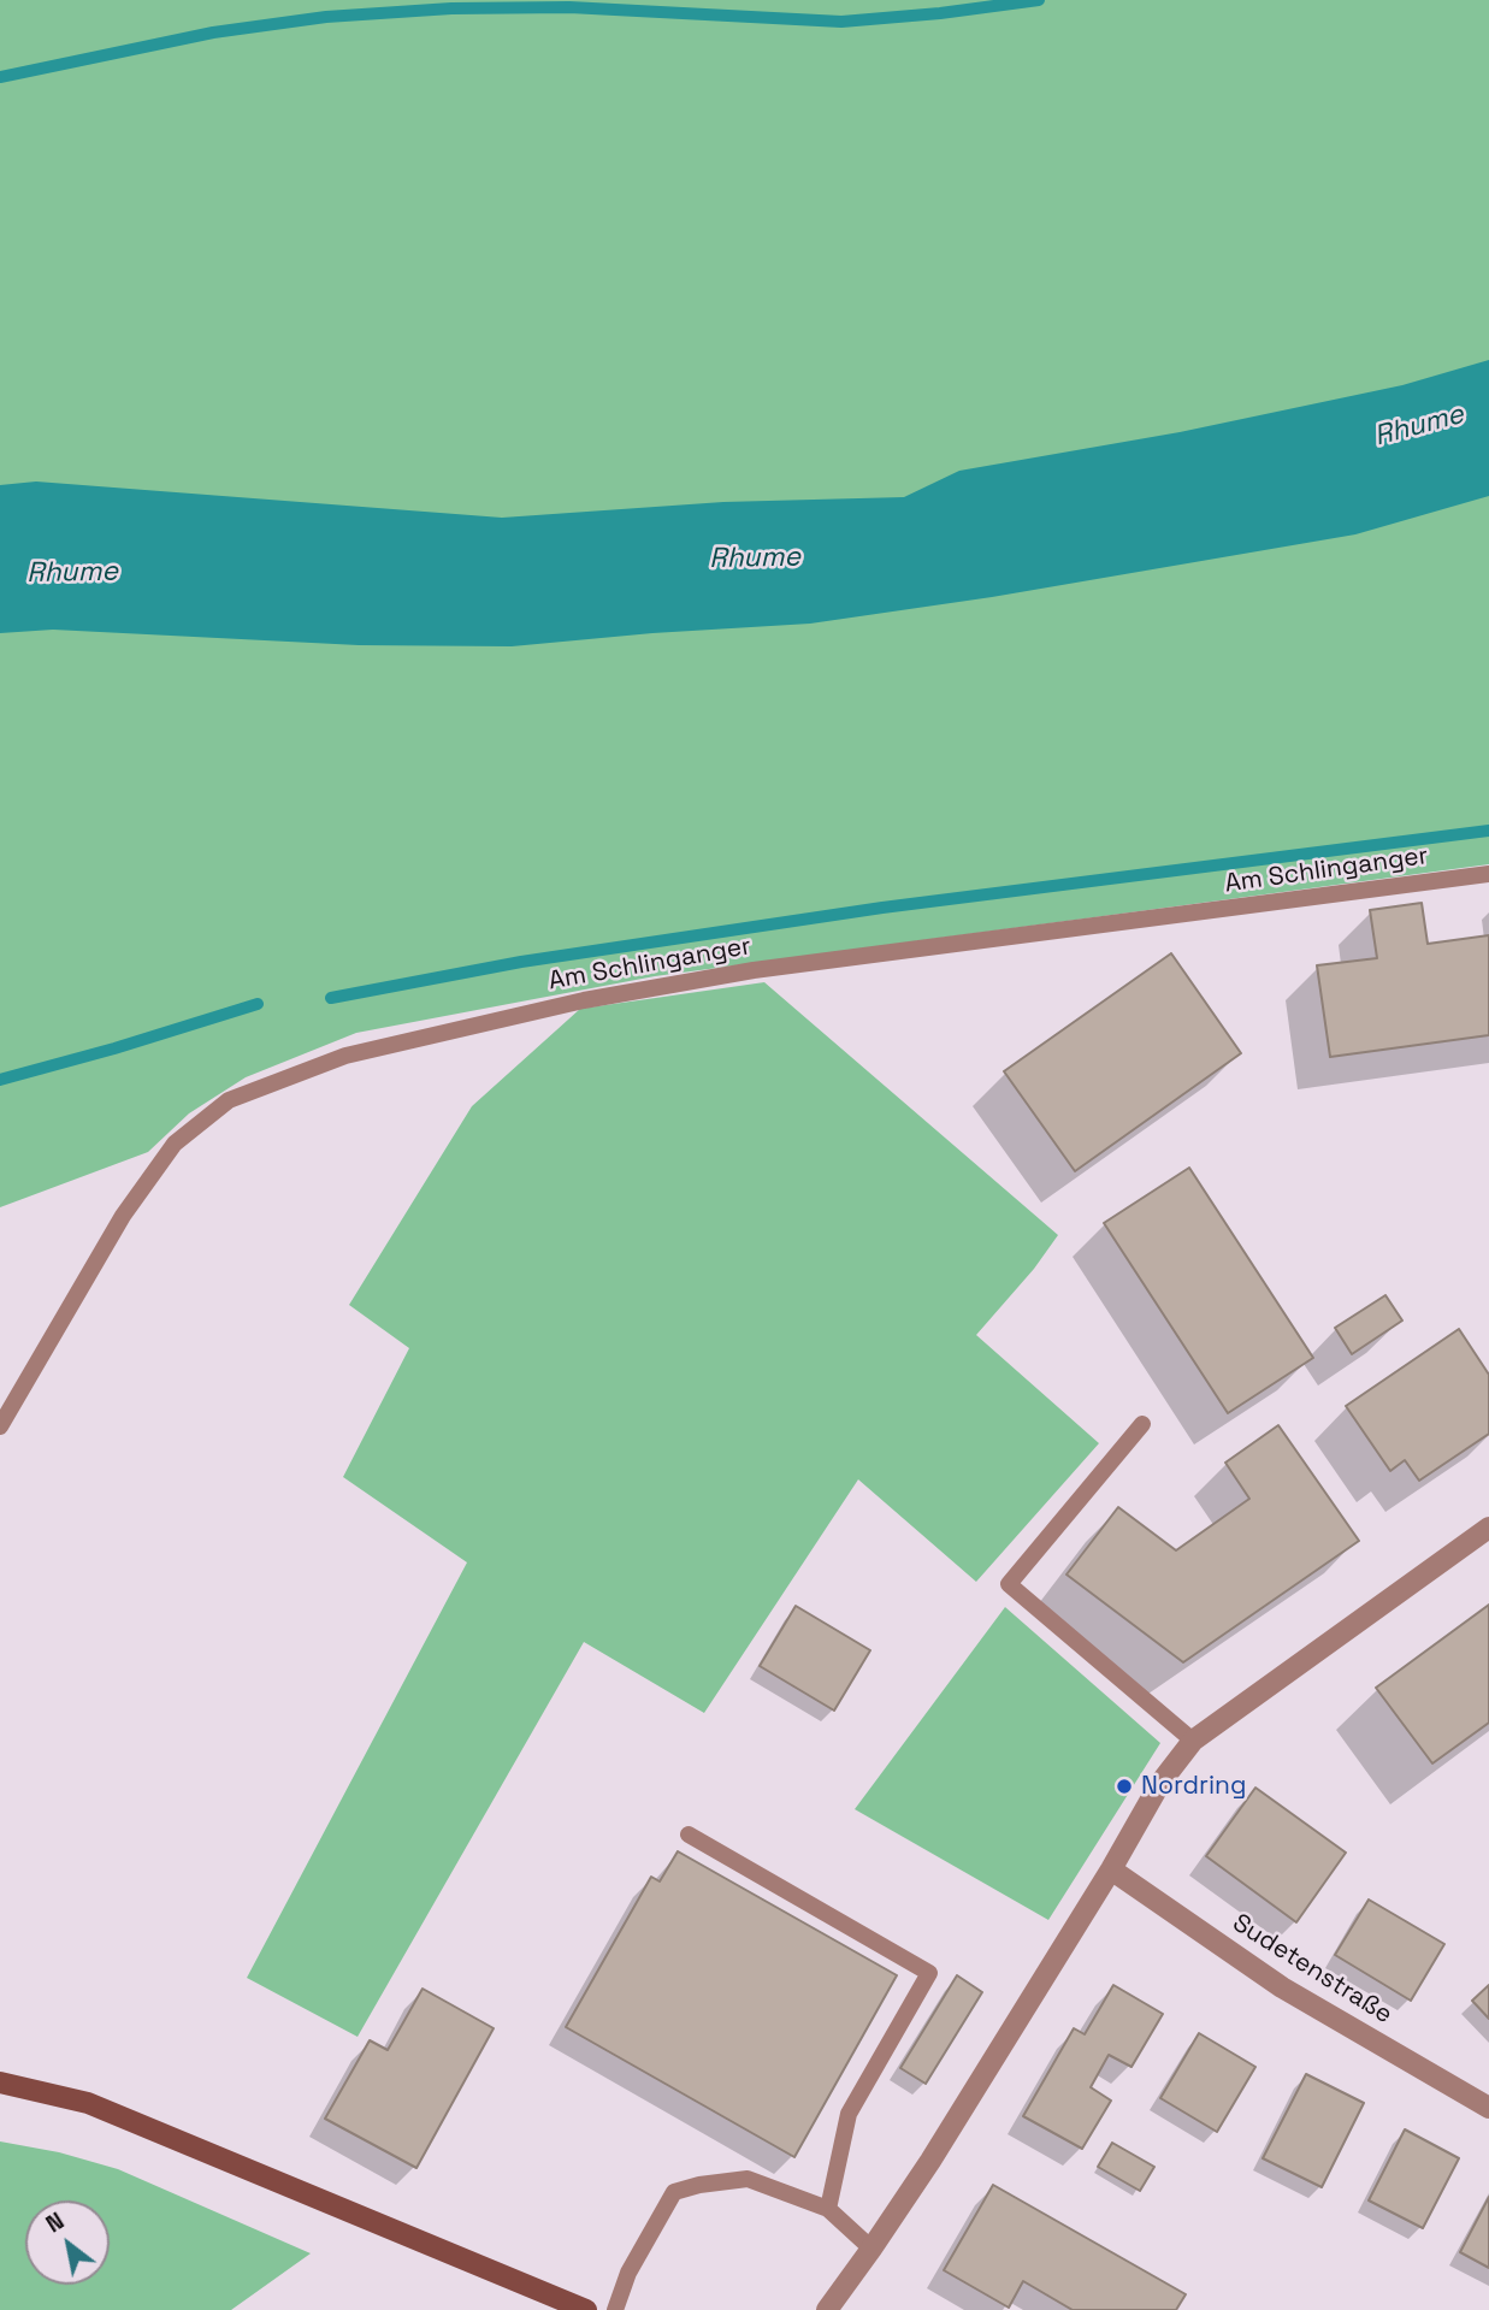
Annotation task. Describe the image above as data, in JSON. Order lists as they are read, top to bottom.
{
  "streets": {
    "street": ["Sudetenstraße"],
    "lane": ["Am Schlinganger"]
  },
  "water": ["Rhume"],
  "places": ["Nordring"],
  "north": "top left"
}
